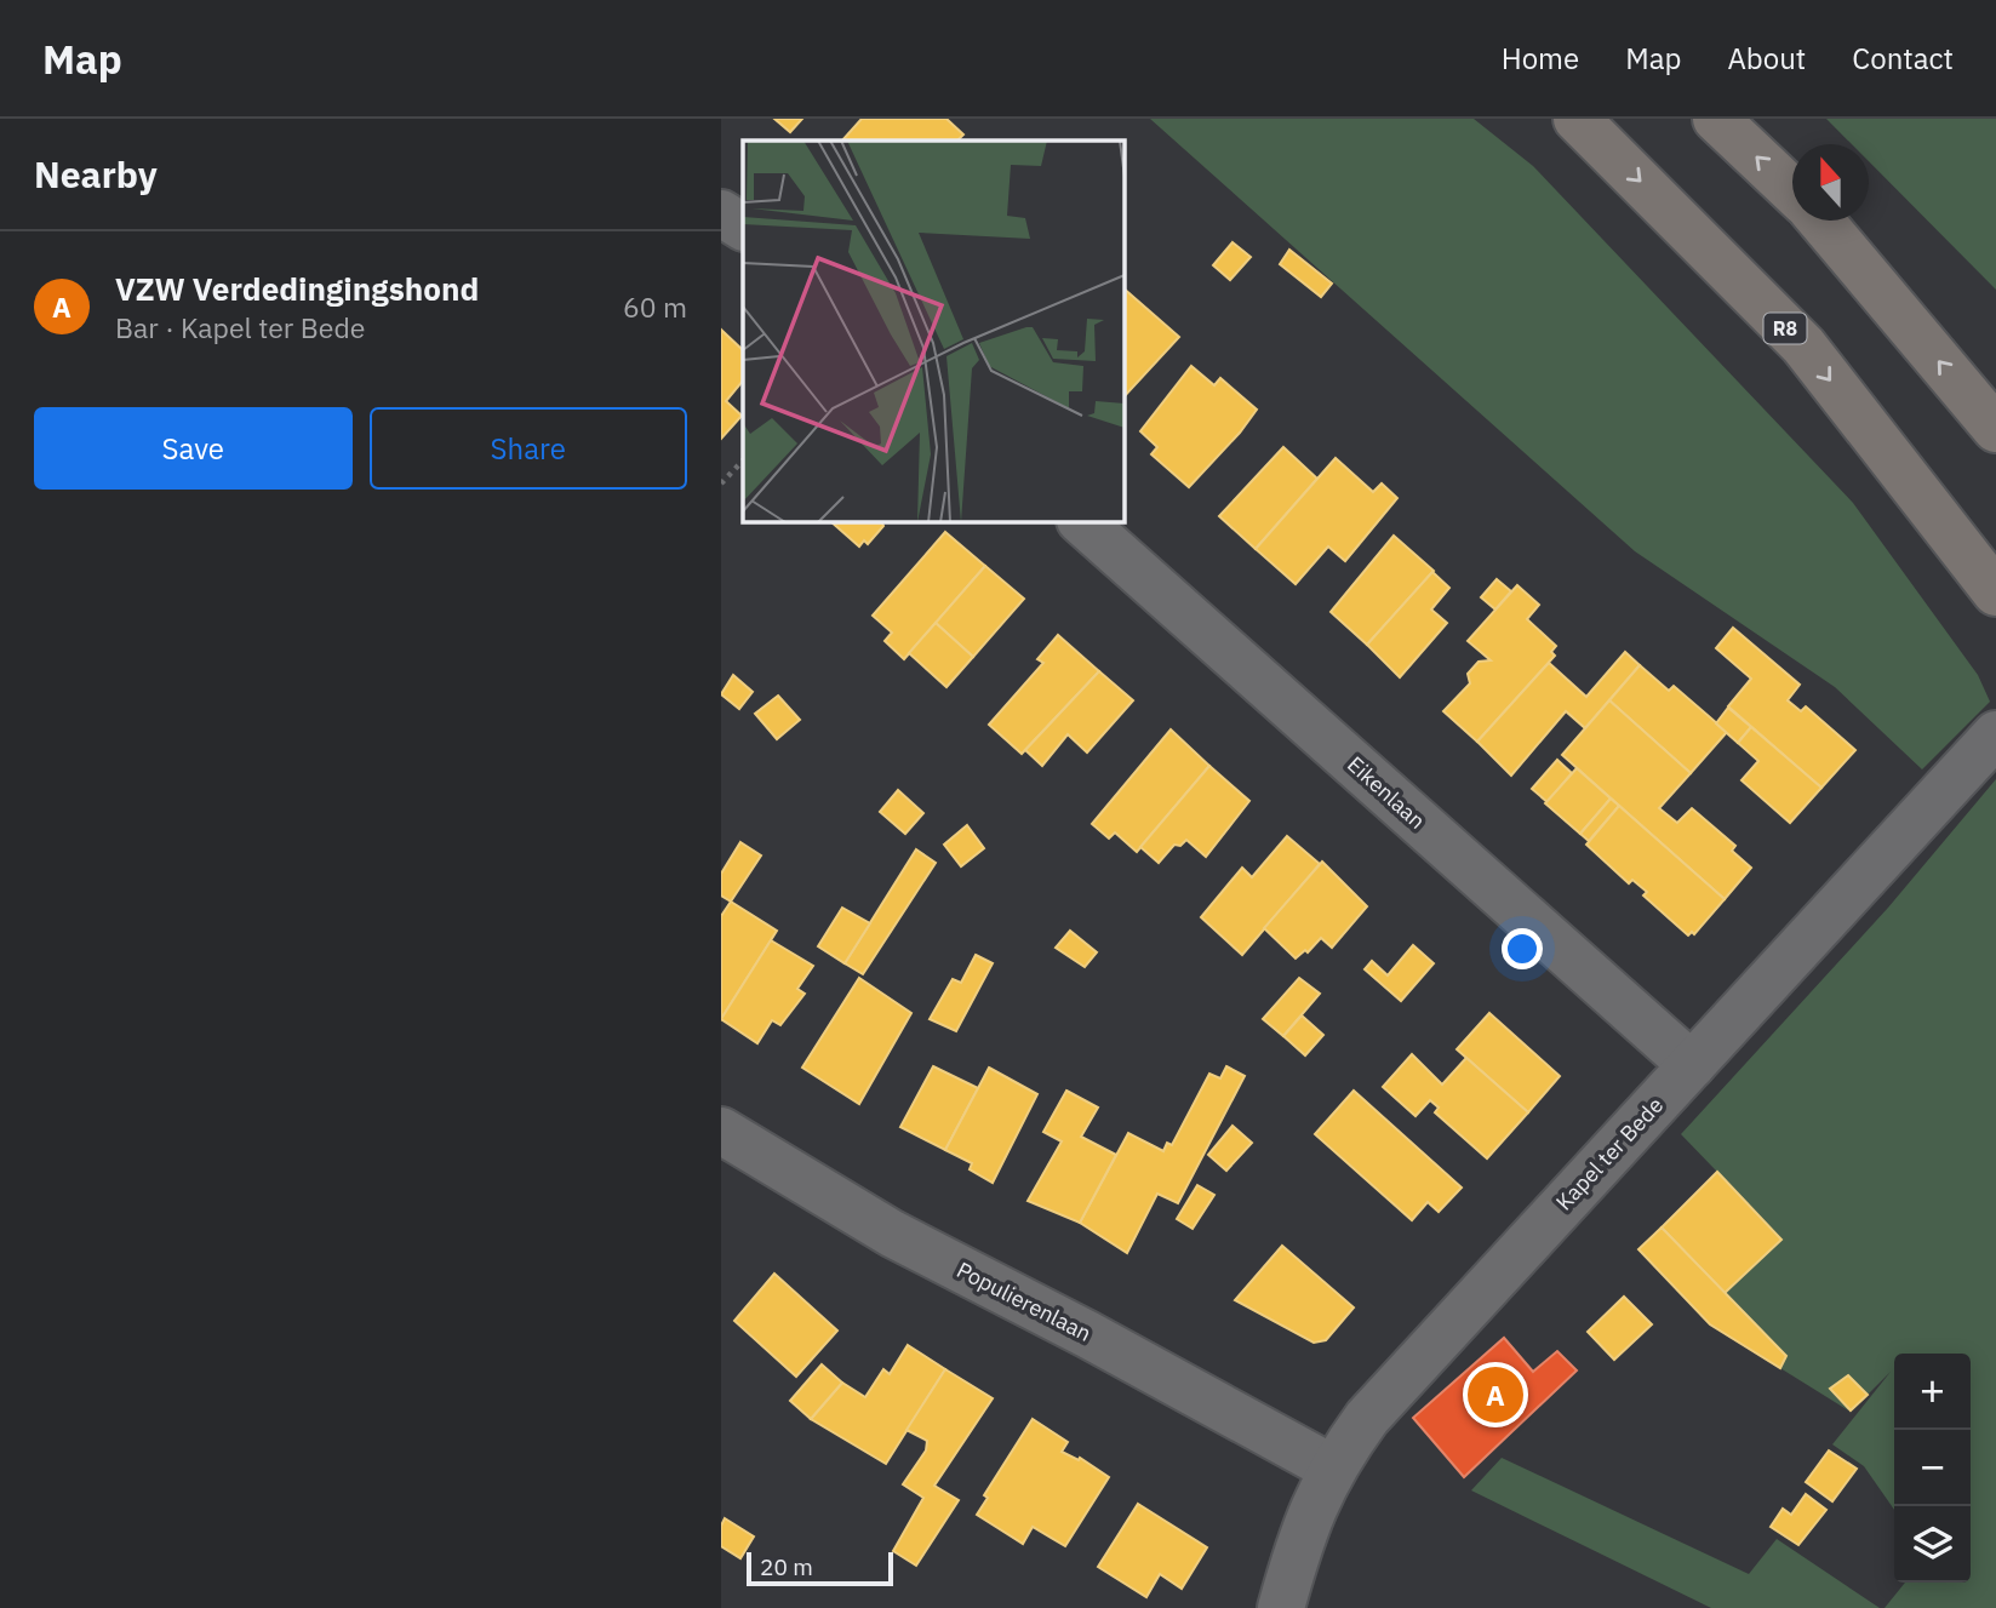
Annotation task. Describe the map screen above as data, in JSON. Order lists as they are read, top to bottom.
{
  "streets": {
    "highway": ["R8"],
    "street": ["Eikenlaan", "Kapel ter Bede", "Populierenlaan"]
  },
  "crossings": [
    ["Eikenlaan", "Kapel ter Bede"],
    ["Kapel ter Bede", "Populierenlaan"]
  ],
  "scale_bar": "20 m",
  "north": "top",
  "page": {
    "header": "Map",
    "nav": [
      "Home",
      "Map",
      "About",
      "Contact"
    ],
    "heading": "Nearby",
    "list": [
      {
        "mark": "A",
        "name": "VZW Verdedingingshond",
        "note": "Bar · Kapel ter Bede",
        "value": "60 m"
      }
    ],
    "buttons": ["Save", "Share"],
    "map_buttons": ["+", "−"],
    "pins": "A",
    "scale": "20 m"
  }
}
